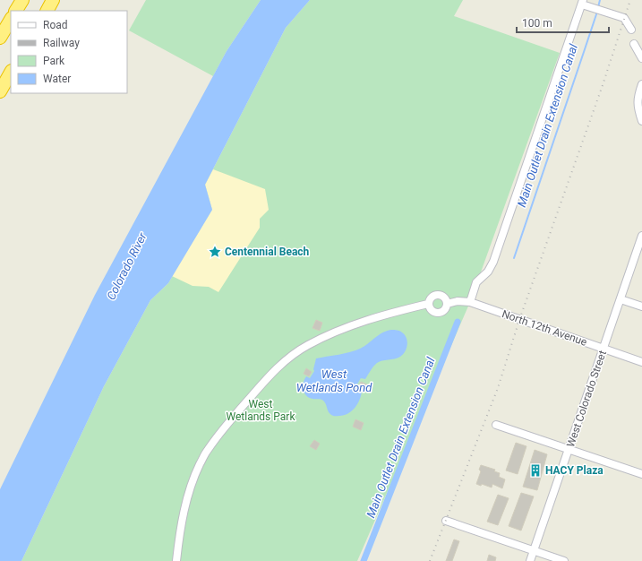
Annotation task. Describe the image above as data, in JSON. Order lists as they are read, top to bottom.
{
  "streets": {
    "street": ["North 12th Avenue", "West Colorado Street"]
  },
  "crossings": [
    ["North 12th Avenue", "West Colorado Street"]
  ],
  "water": ["Main Outlet Drain Extension Canal", "Colorado River", "West Wetlands Pond"],
  "parks": ["West Wetlands Park"],
  "places": {
    "place": ["Centennial Beach"],
    "building": ["HACY Plaza"]
  },
  "legend": [
    "Road",
    "Railway",
    "Park",
    "Water"
  ],
  "scale_bar": "100 m"
}
